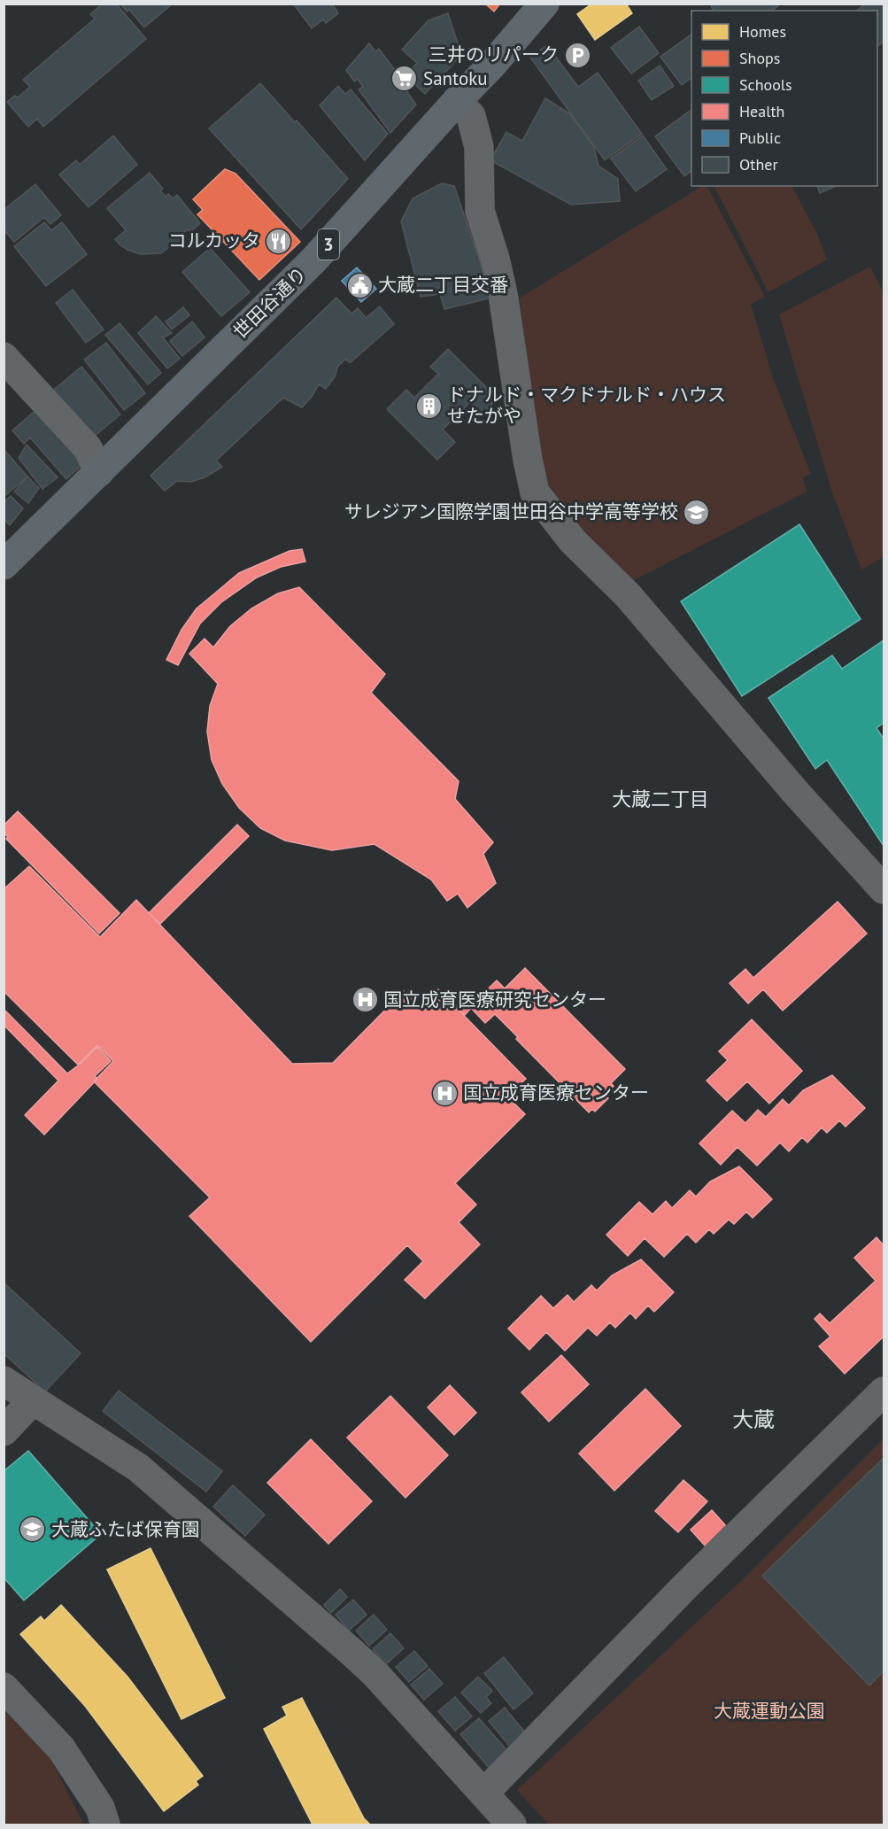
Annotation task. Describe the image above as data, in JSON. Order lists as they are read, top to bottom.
{
  "streets": {
    "main road": ["3", "世田谷通り"]
  },
  "districts": ["大蔵二丁目", "大蔵"],
  "parks": ["大蔵運動公園"],
  "places": {
    "parking": ["三井のリパーク"],
    "supermarket": ["Santoku"],
    "restaurant": ["コルカッタ"],
    "public building": ["大蔵二丁目交番"],
    "building": ["ドナルド・マクドナルド・ハウス せたがや"],
    "school or university": ["サレジアン国際学園世田谷中学高等学校", "大蔵ふたば保育園"],
    "hospital": ["国立成育医療研究センター", "国立成育医療センター"]
  },
  "legend": [
    "Homes",
    "Shops",
    "Schools",
    "Health",
    "Public",
    "Other"
  ]
}
